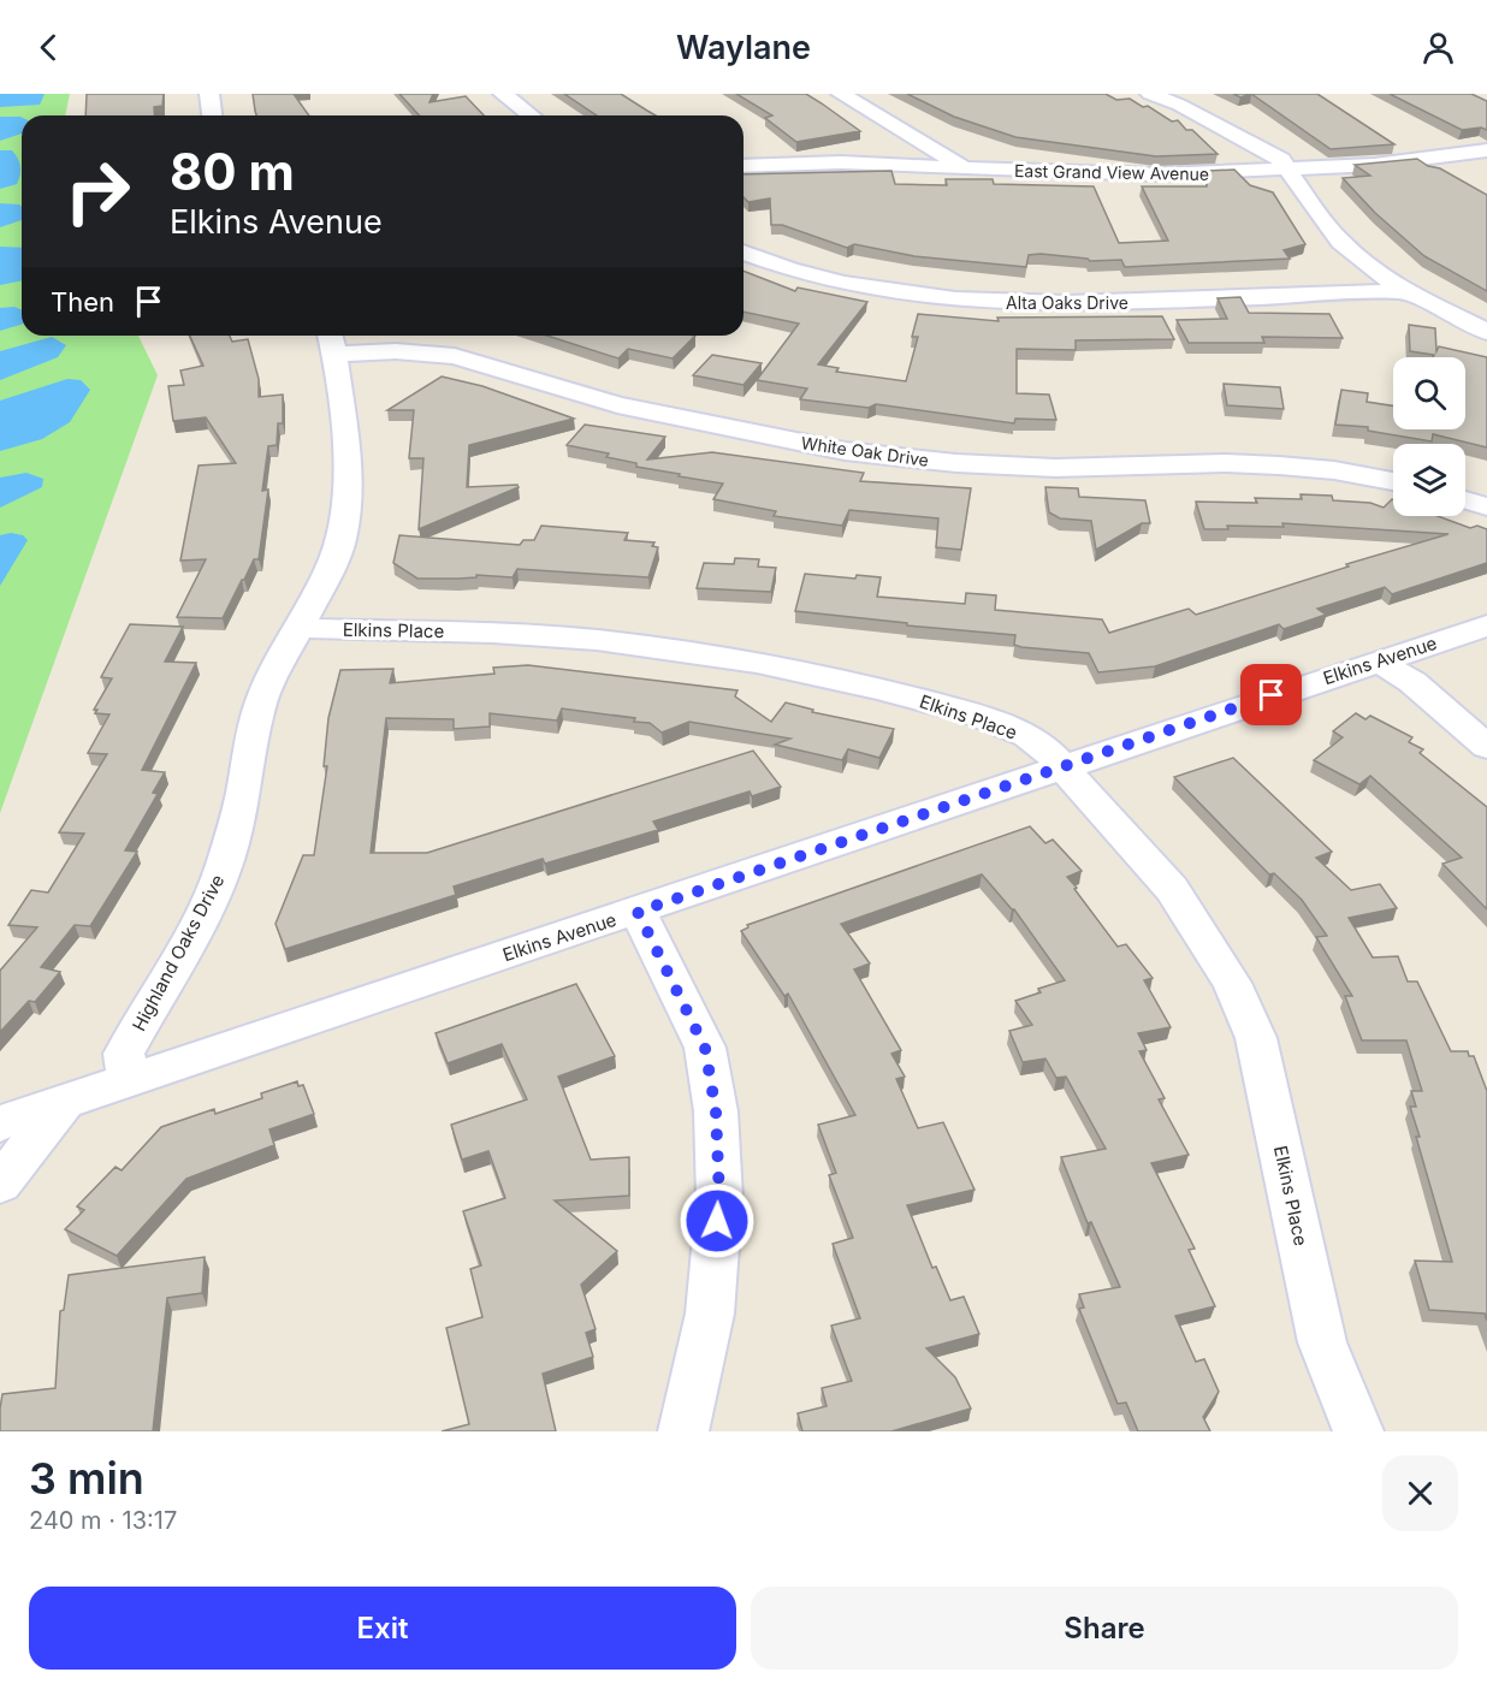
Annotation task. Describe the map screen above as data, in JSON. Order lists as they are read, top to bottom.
{
  "streets": {
    "street": [
      "East Grand View Avenue",
      "Alta Oaks Drive",
      "White Oak Drive",
      "Elkins Place",
      "Elkins Avenue",
      "Highland Oaks Drive"
    ]
  },
  "crossings": [
    ["White Oak Drive", "Highland Oaks Drive"],
    ["Elkins Place", "Elkins Avenue"],
    ["Elkins Place", "Highland Oaks Drive"],
    ["Elkins Avenue", "Highland Oaks Drive"]
  ],
  "page": {
    "header": "Waylane",
    "turn": ["80 m", "Elkins Avenue"],
    "then": "Then",
    "heading": ["3 min", "240 m · 13:17"],
    "buttons": ["Exit", "Share"]
  }
}
